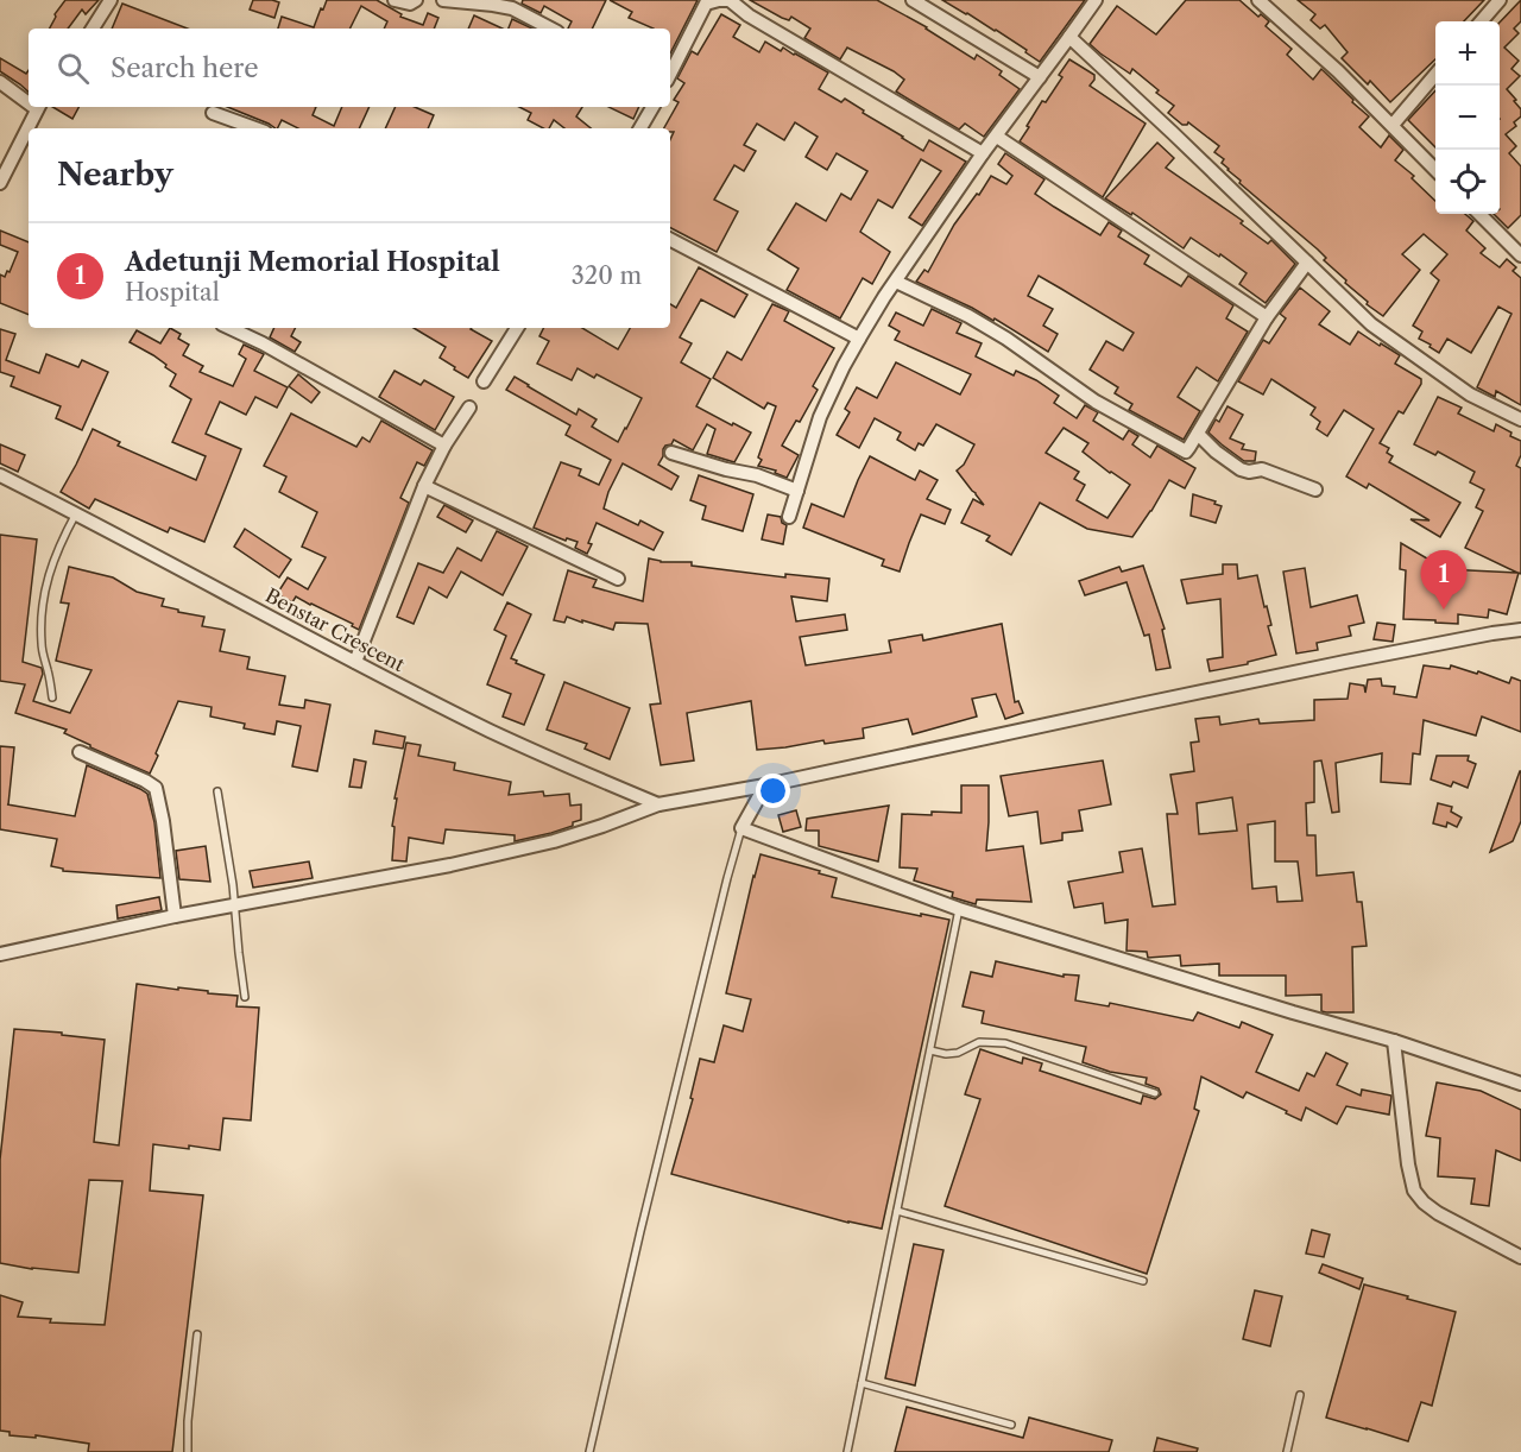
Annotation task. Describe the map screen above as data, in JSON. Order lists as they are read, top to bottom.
{
  "streets": {
    "street": ["Benstar Crescent"]
  },
  "page": {
    "map_buttons": ["+", "−"],
    "search": "Search here",
    "heading": "Nearby",
    "list": [
      {
        "mark": "1",
        "name": "Adetunji Memorial Hospital",
        "note": "Hospital",
        "value": "320 m"
      }
    ],
    "pins": "1"
  }
}
